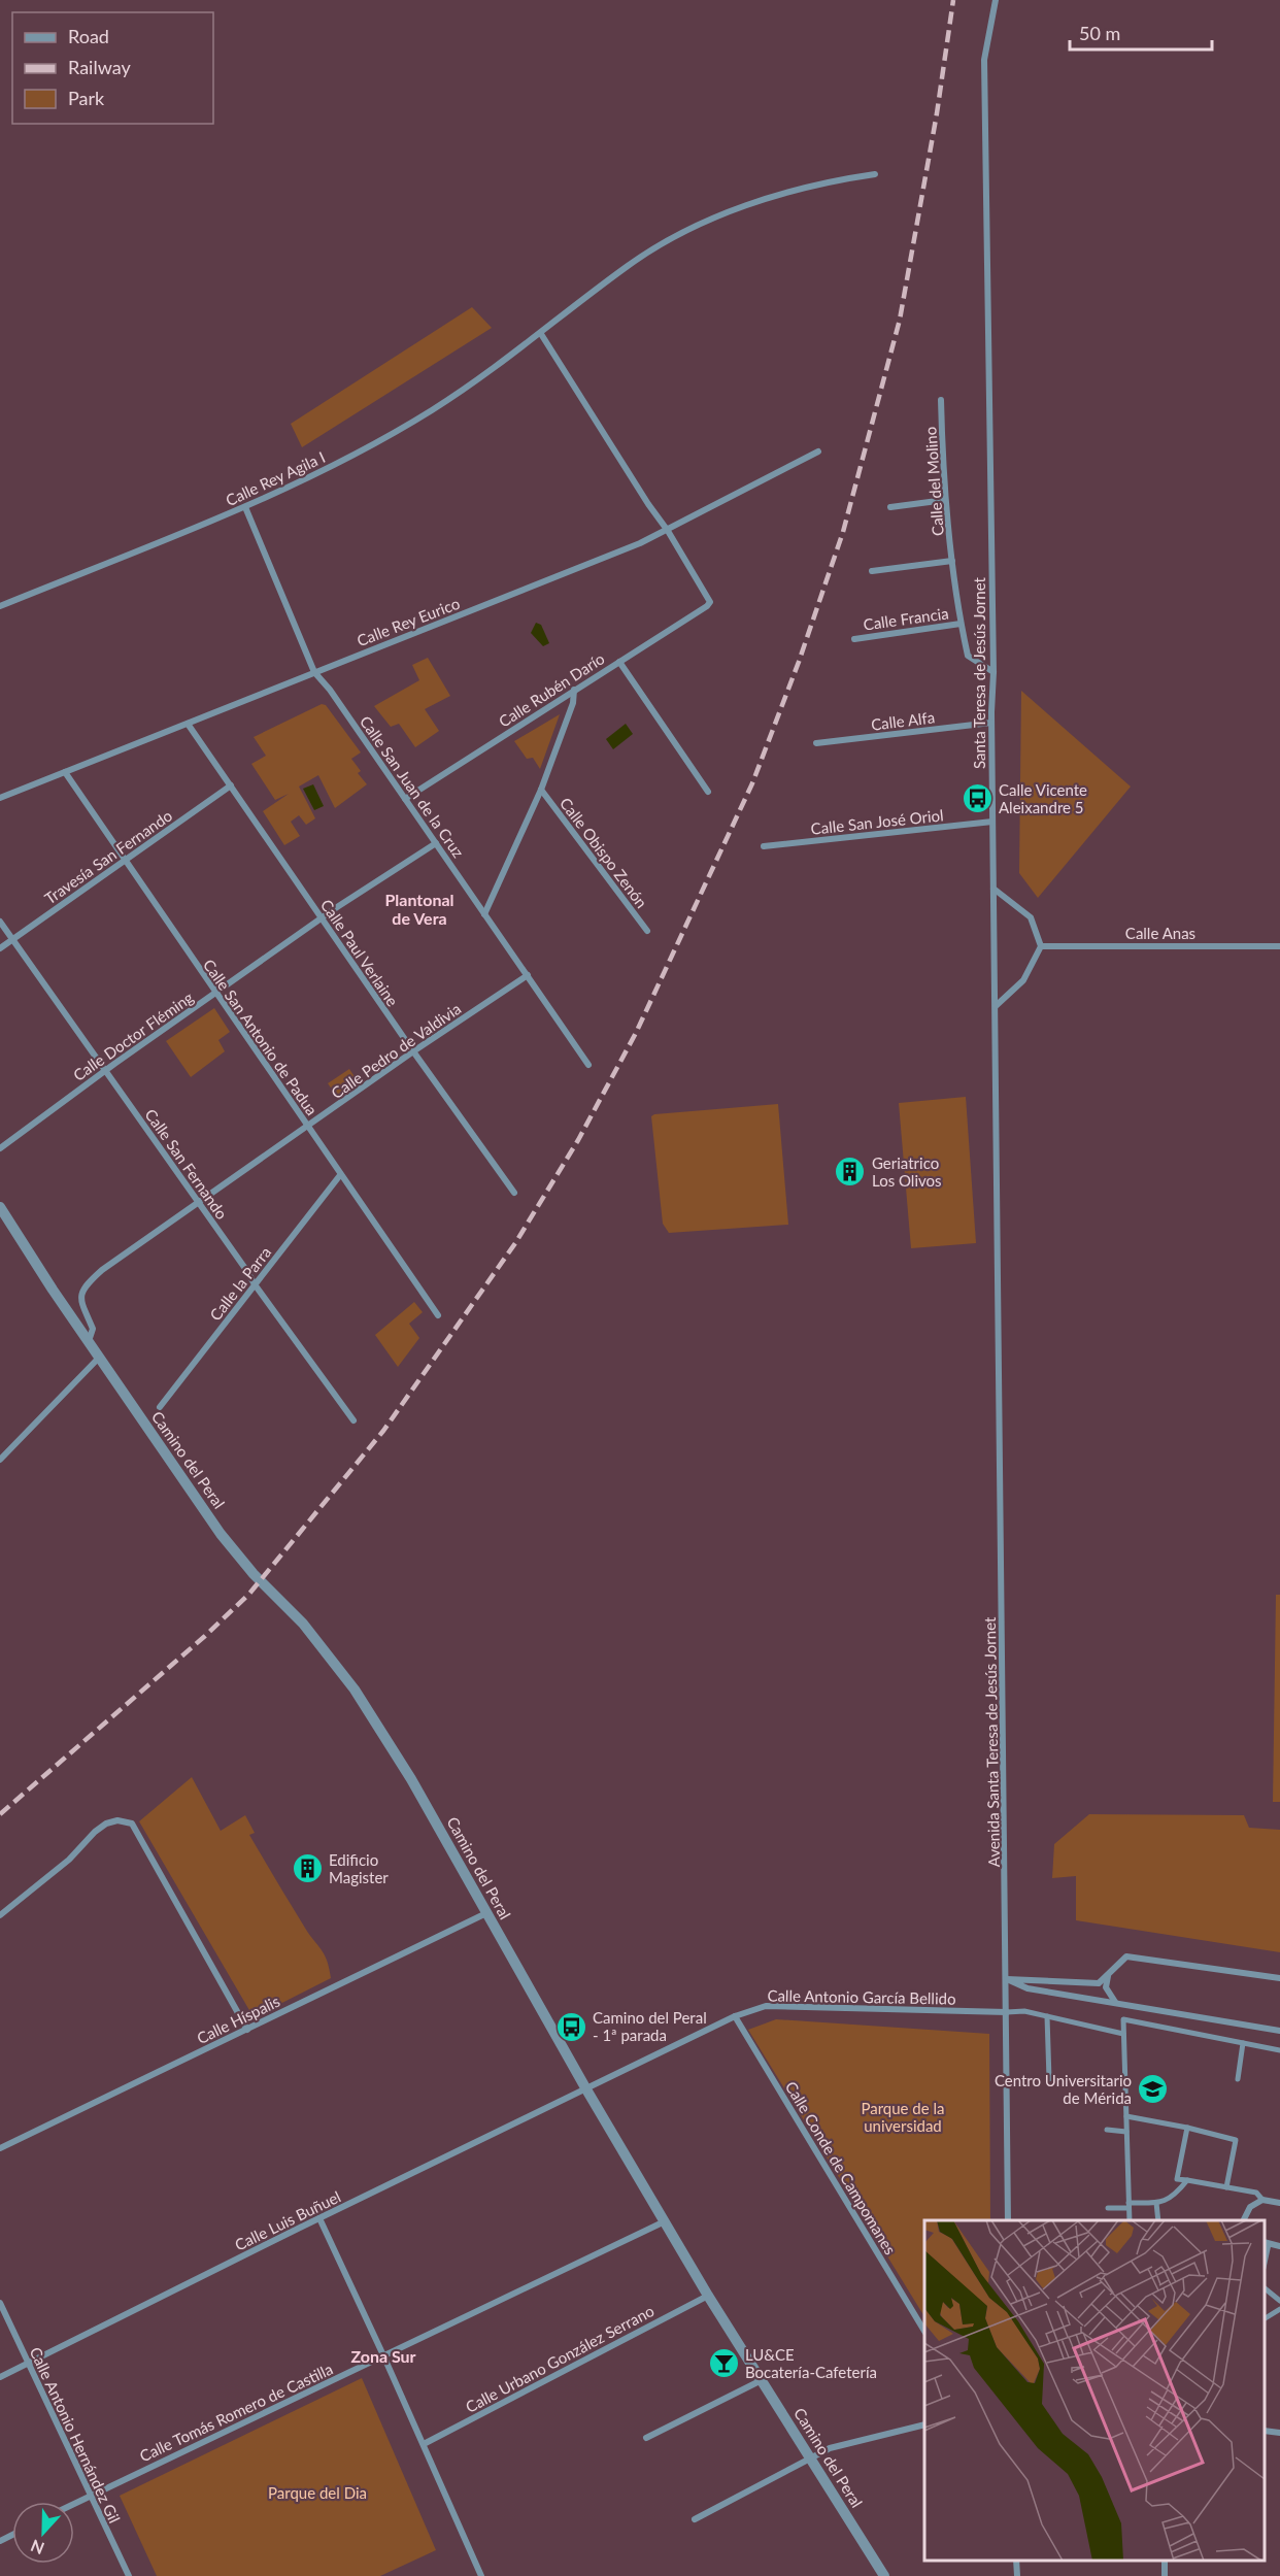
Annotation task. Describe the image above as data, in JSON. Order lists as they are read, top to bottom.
{
  "streets": {
    "street": [
      "Calle Rey Agila I",
      "Calle del Molino",
      "Calle Francia",
      "Calle Rey Eurico",
      "Santa Teresa de Jesús Jornet",
      "Calle Rubén Darío",
      "Calle Alfa",
      "Calle San Juan de la Cruz",
      "Calle San José Oriol",
      "Calle Obispo Zenón",
      "Travesía San Fernando",
      "Calle Anas",
      "Calle Paul Verlaine",
      "Calle Doctor Fléming",
      "Calle San Antonio de Padua",
      "Calle Pedro de Valdivia",
      "Calle San Fernando",
      "Calle la Parra",
      "Camino del Peral",
      "Avenida Santa Teresa de Jesús Jornet",
      "Calle Antonio García Bellido",
      "Calle Híspalis",
      "Calle Conde de Campomanes",
      "Calle Luis Buñuel",
      "Calle Urbano González Serrano",
      "Calle Tomás Romero de Castilla",
      "Calle Antonio Hernández Gil"
    ]
  },
  "crossings": [
    ["Calle Rey Agila I", "Calle San Juan de la Cruz"],
    ["Calle del Molino", "Calle Francia"],
    ["Calle del Molino", "Santa Teresa de Jesús Jornet"],
    ["Calle Rey Eurico", "Calle Rubén Darío"],
    ["Calle Rey Eurico", "Calle San Juan de la Cruz"],
    ["Calle Rey Eurico", "Calle Paul Verlaine"],
    ["Calle Rey Eurico", "Calle San Antonio de Padua"],
    ["Santa Teresa de Jesús Jornet", "Calle Alfa"],
    ["Santa Teresa de Jesús Jornet", "Calle San José Oriol"],
    ["Santa Teresa de Jesús Jornet", "Avenida Santa Teresa de Jesús Jornet"],
    ["Calle Rubén Darío", "Calle San Juan de la Cruz"],
    ["Calle San Juan de la Cruz", "Calle Doctor Fléming"],
    ["Calle San Juan de la Cruz", "Calle Pedro de Valdivia"],
    ["Travesía San Fernando", "Calle Paul Verlaine"],
    ["Travesía San Fernando", "Calle San Antonio de Padua"],
    ["Travesía San Fernando", "Calle San Fernando"],
    ["Calle Paul Verlaine", "Calle Doctor Fléming"],
    ["Calle Paul Verlaine", "Calle Pedro de Valdivia"],
    ["Calle Doctor Fléming", "Calle San Antonio de Padua"],
    ["Calle Doctor Fléming", "Calle San Fernando"],
    ["Calle San Antonio de Padua", "Calle Pedro de Valdivia"],
    ["Calle San Antonio de Padua", "Calle la Parra"],
    ["Calle Pedro de Valdivia", "Calle San Fernando"],
    ["Calle Pedro de Valdivia", "Camino del Peral"],
    ["Calle San Fernando", "Calle la Parra"],
    ["Camino del Peral", "Calle Antonio García Bellido"],
    ["Camino del Peral", "Calle Híspalis"],
    ["Camino del Peral", "Calle Luis Buñuel"],
    ["Camino del Peral", "Calle Urbano González Serrano"],
    ["Camino del Peral", "Calle Tomás Romero de Castilla"],
    ["Avenida Santa Teresa de Jesús Jornet", "Calle Antonio García Bellido"],
    ["Calle Antonio García Bellido", "Calle Conde de Campomanes"],
    ["Calle Antonio García Bellido", "Calle Luis Buñuel"],
    ["Calle Luis Buñuel", "Calle Antonio Hernández Gil"],
    ["Calle Tomás Romero de Castilla", "Calle Antonio Hernández Gil"]
  ],
  "districts": ["Plantonal de Vera", "Zona Sur"],
  "parks": ["Parque de la universidad", "Parque del Dia"],
  "places": {
    "bus stop": ["Calle Vicente Aleixandre 5", "Camino del Peral - 1ª parada"],
    "building": ["Geriatrico Los Olivos", "Edificio Magister"],
    "school or university": ["Centro Universitario de Mérida"],
    "bar": ["LU&CE Bocatería-Cafetería"]
  },
  "legend": ["Road", "Railway", "Park"],
  "scale_bar": "50 m",
  "north": "bottom"
}
